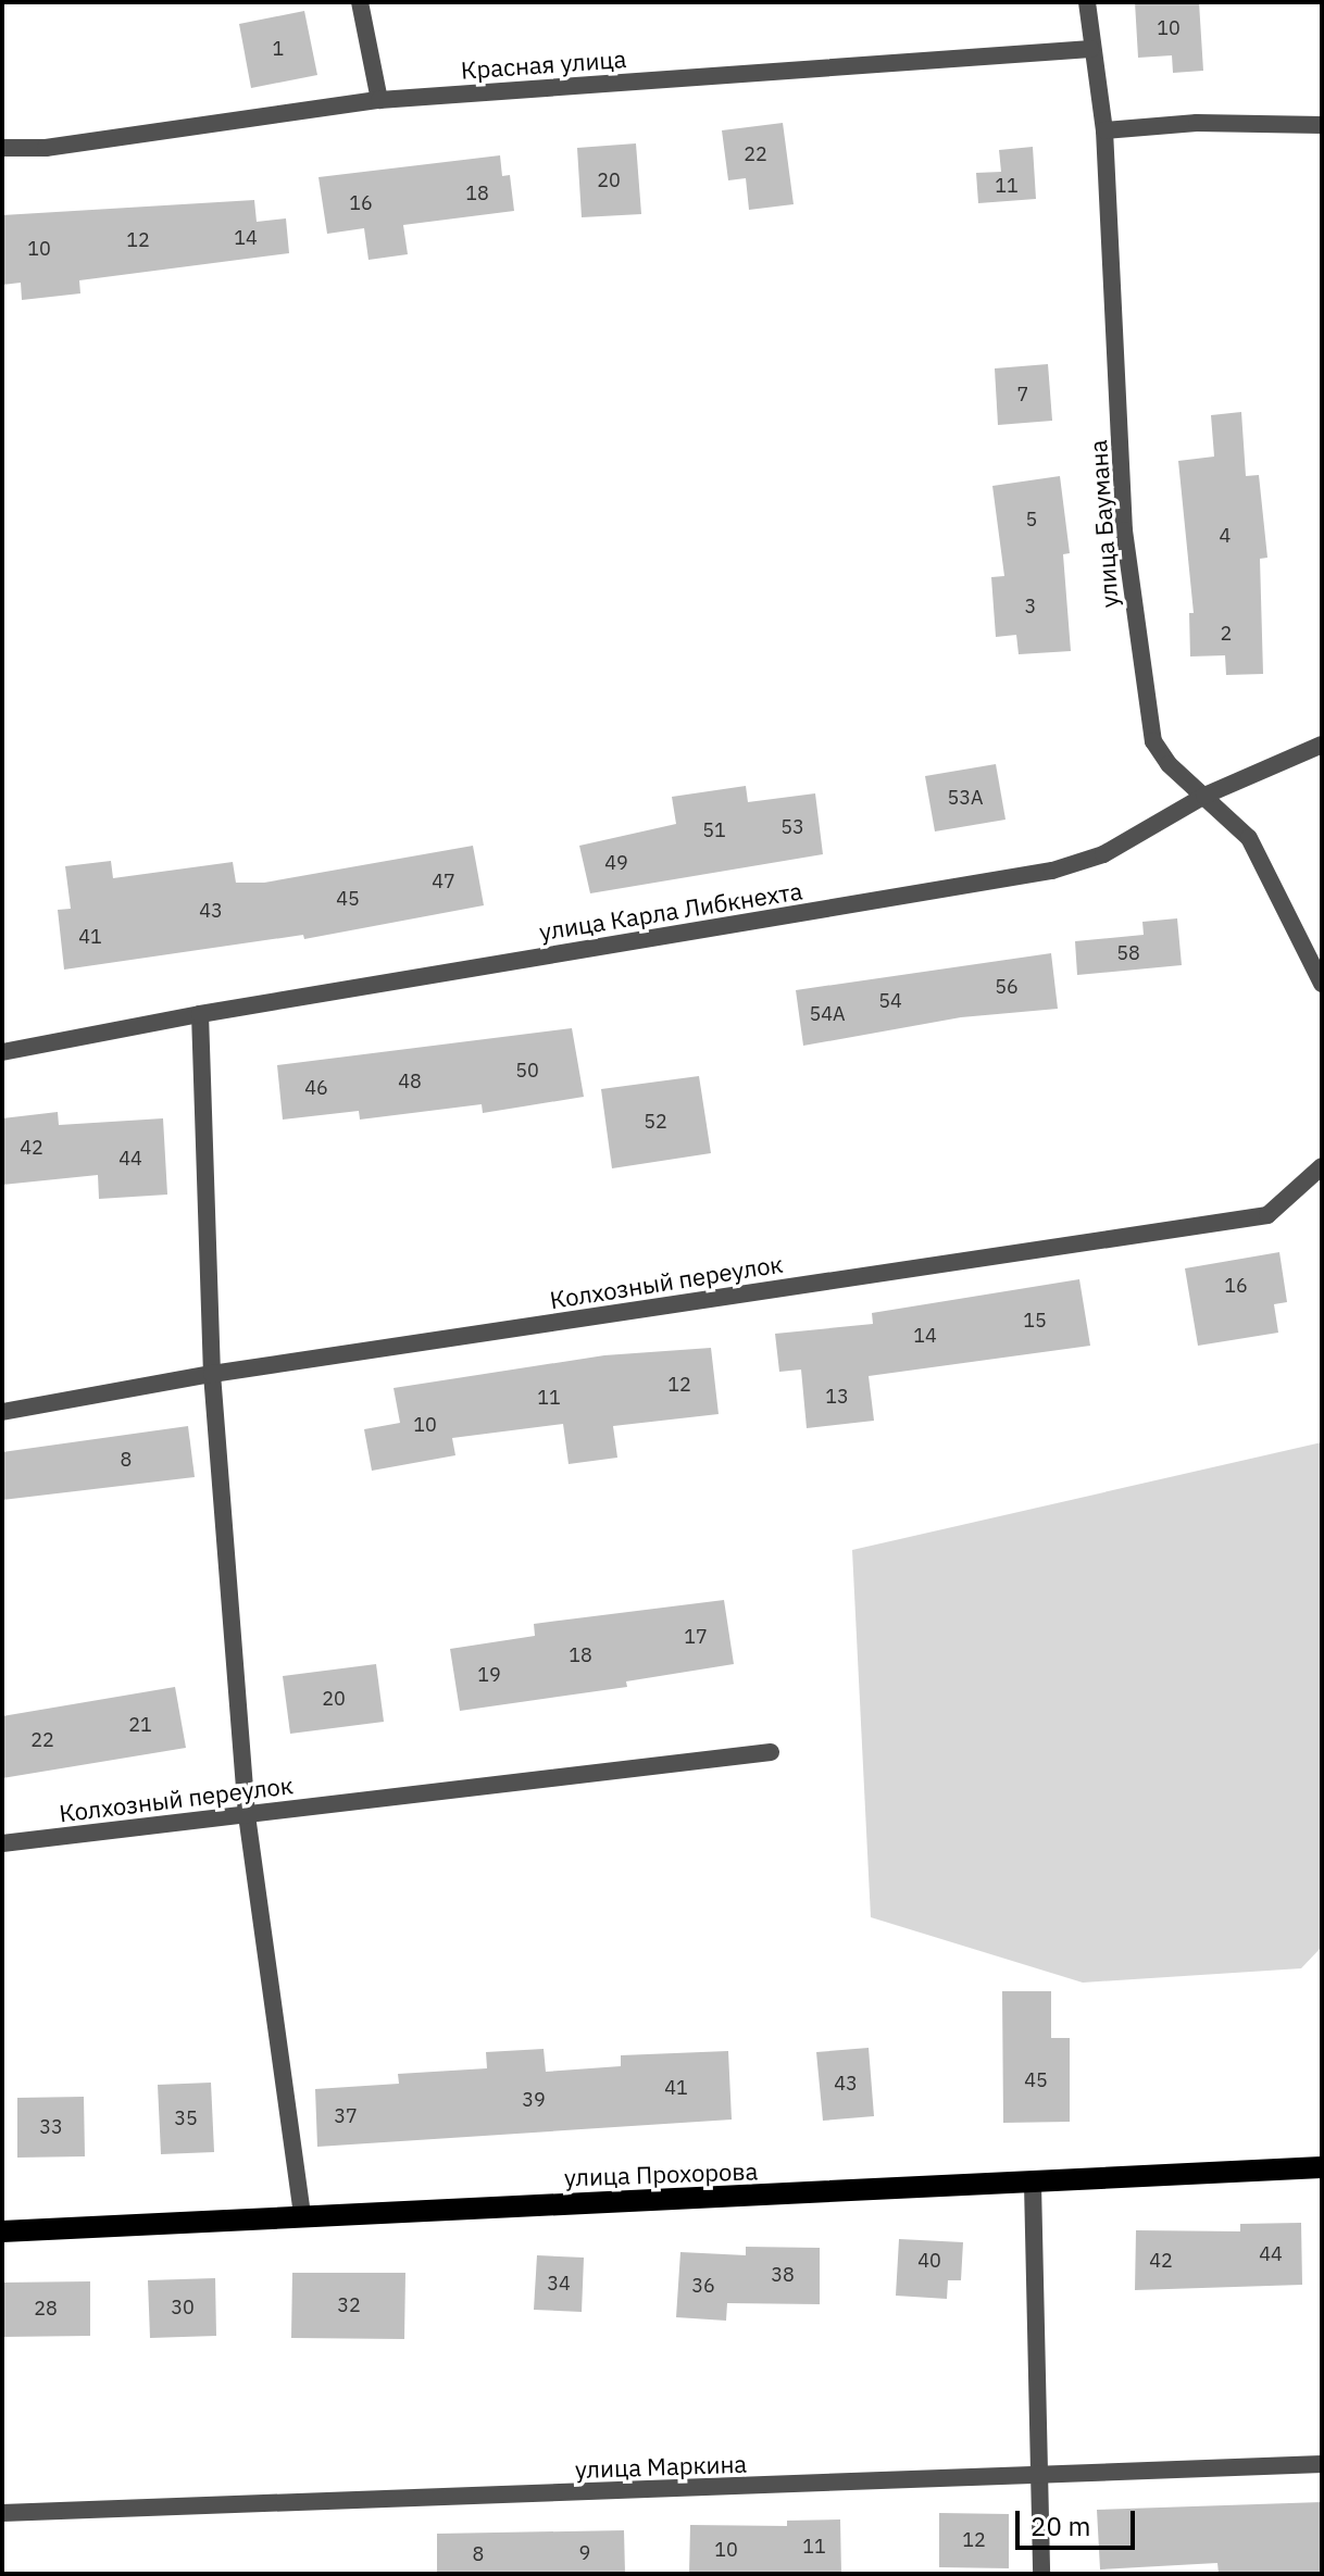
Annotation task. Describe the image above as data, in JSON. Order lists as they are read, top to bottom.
{
  "streets": {
    "main road": ["улица Прохорова"],
    "street": [
      "Красная улица",
      "улица Баумана",
      "улица Карла Либкнехта",
      "Колхозный переулок",
      "улица Маркина"
    ]
  },
  "crossings": [
    ["Красная улица", "улица Баумана"],
    ["улица Баумана", "улица Карла Либкнехта"]
  ],
  "house_numbers": [
    "10",
    "1",
    "22",
    "20",
    "11",
    "18",
    "16",
    "14",
    "12",
    "10",
    "7",
    "5",
    "4",
    "3",
    "2",
    "53А",
    "53",
    "51",
    "49",
    "47",
    "45",
    "43",
    "41",
    "58",
    "56",
    "54",
    "54А",
    "50",
    "48",
    "46",
    "52",
    "42",
    "44",
    "16",
    "15",
    "14",
    "12",
    "13",
    "11",
    "10",
    "8",
    "17",
    "18",
    "19",
    "20",
    "21",
    "22",
    "45",
    "43",
    "41",
    "39",
    "37",
    "35",
    "33",
    "44",
    "40",
    "42",
    "38",
    "34",
    "36",
    "32",
    "30",
    "28",
    "12",
    "11",
    "10",
    "9",
    "8"
  ],
  "scale_bar": "20 m"
}
